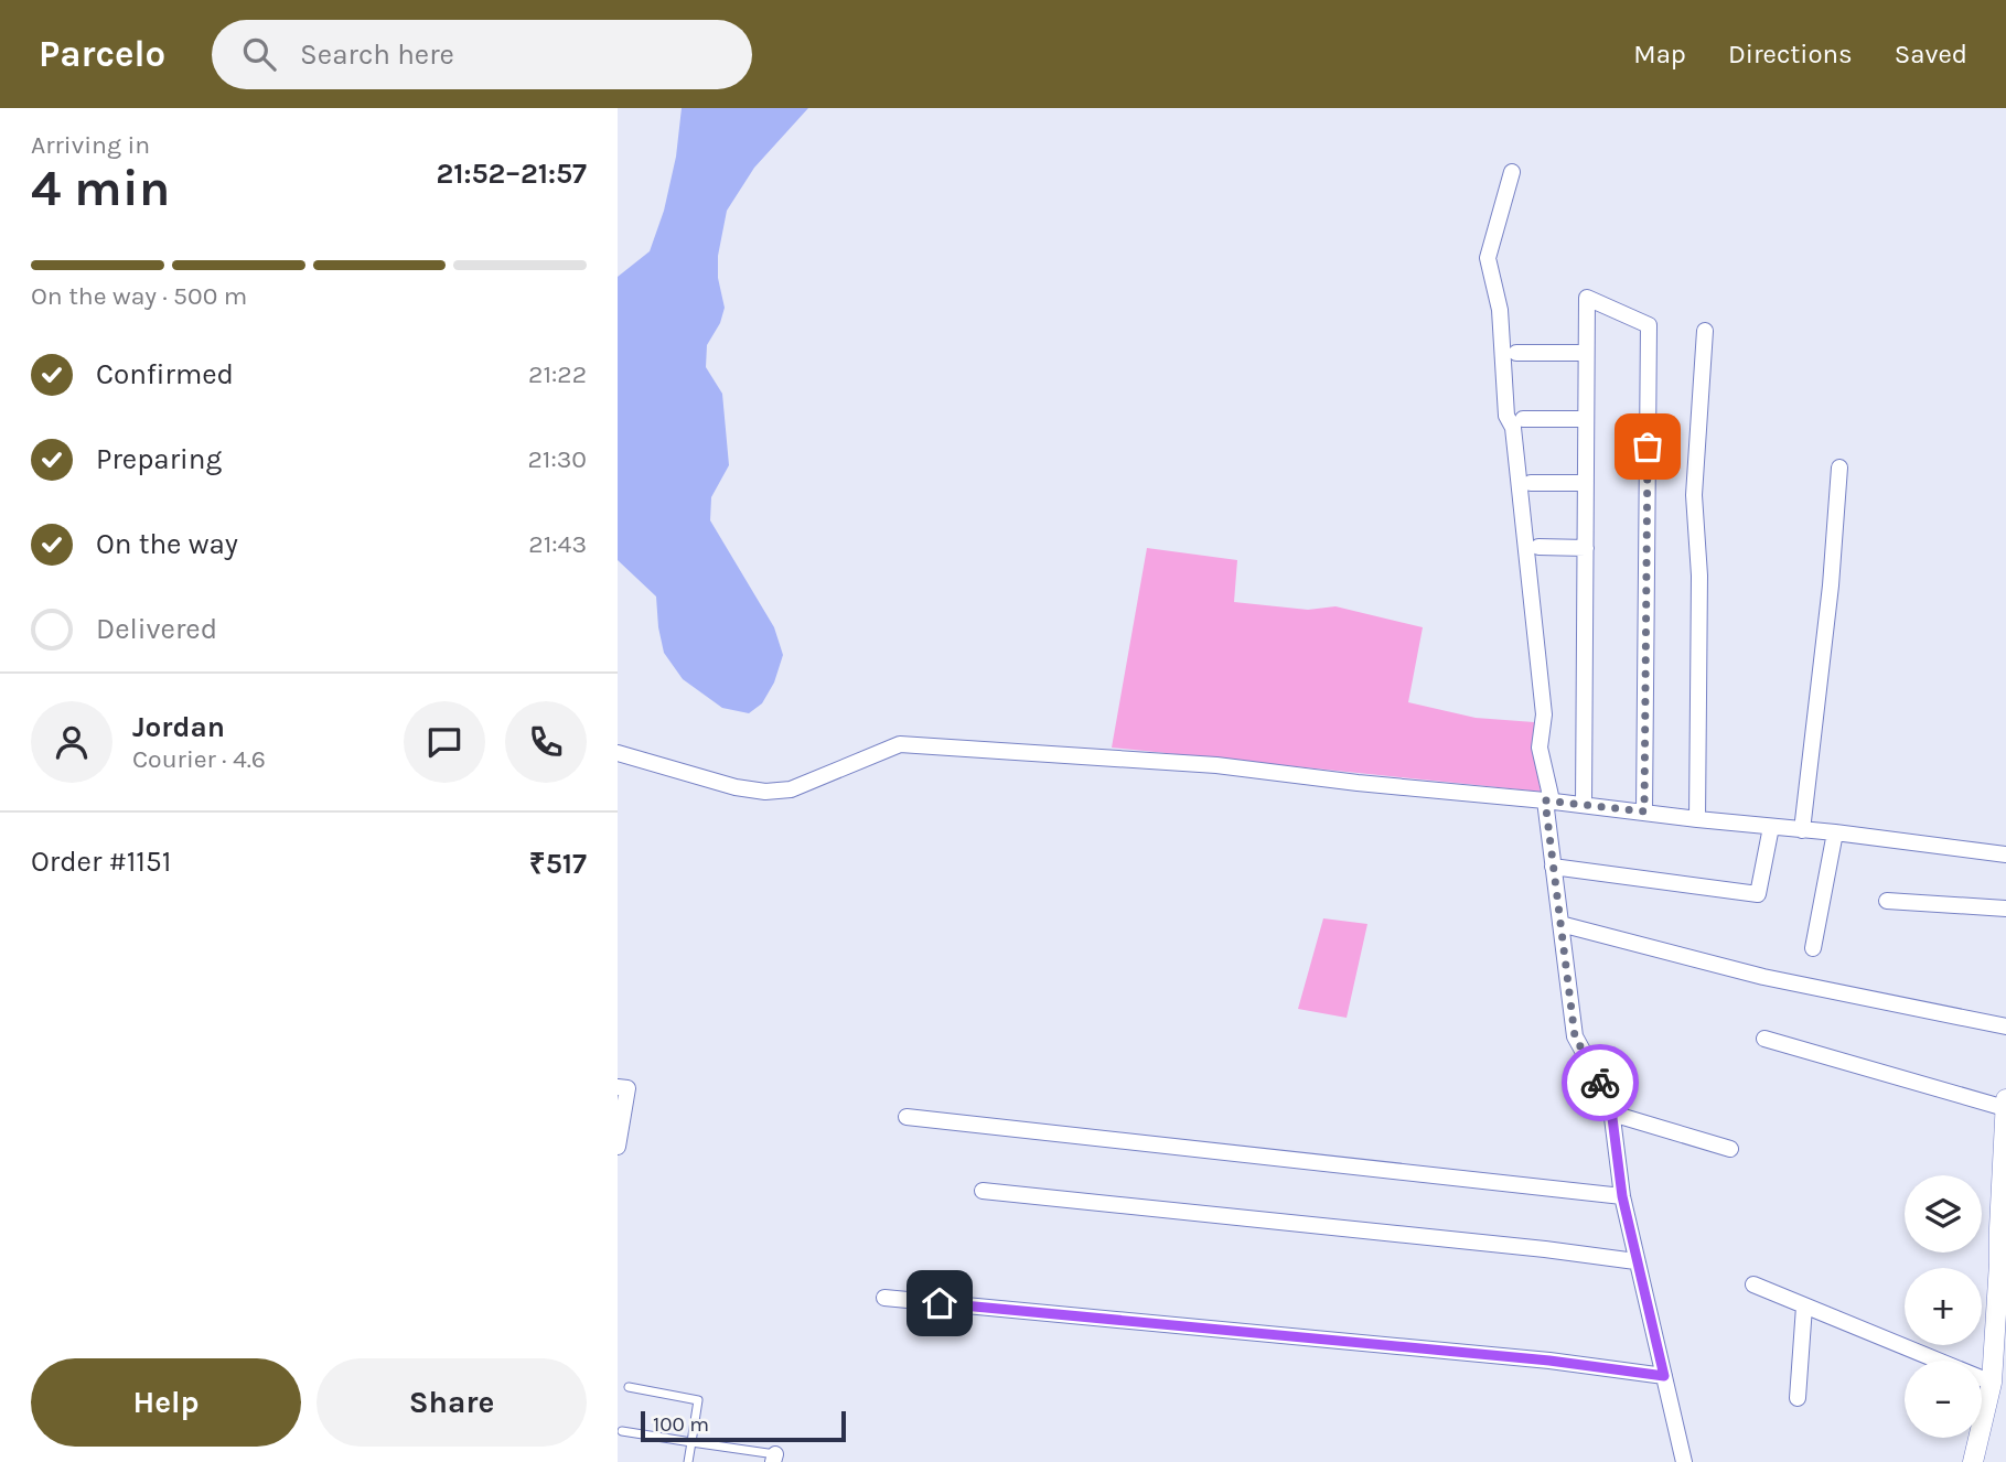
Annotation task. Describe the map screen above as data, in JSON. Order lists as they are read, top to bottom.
{
  "scale_bar": "100 m",
  "page": {
    "header": "Parcelo",
    "search": "Search here",
    "nav": ["Map", "Directions", "Saved"],
    "heading": ["4 min", "Arriving in", "21:52–21:57"],
    "panel": [
      "Jordan",
      "Courier · 4.6",
      "Order #1151",
      "₹517"
    ],
    "bar": "On the way · 500 m",
    "list": [
      ["Confirmed", "21:22"],
      ["Preparing", "21:30"],
      ["On the way", "21:43"],
      "Delivered"
    ],
    "map_buttons": ["+", "−"],
    "buttons": ["Help", "Share"],
    "scale": "100 m"
  }
}
